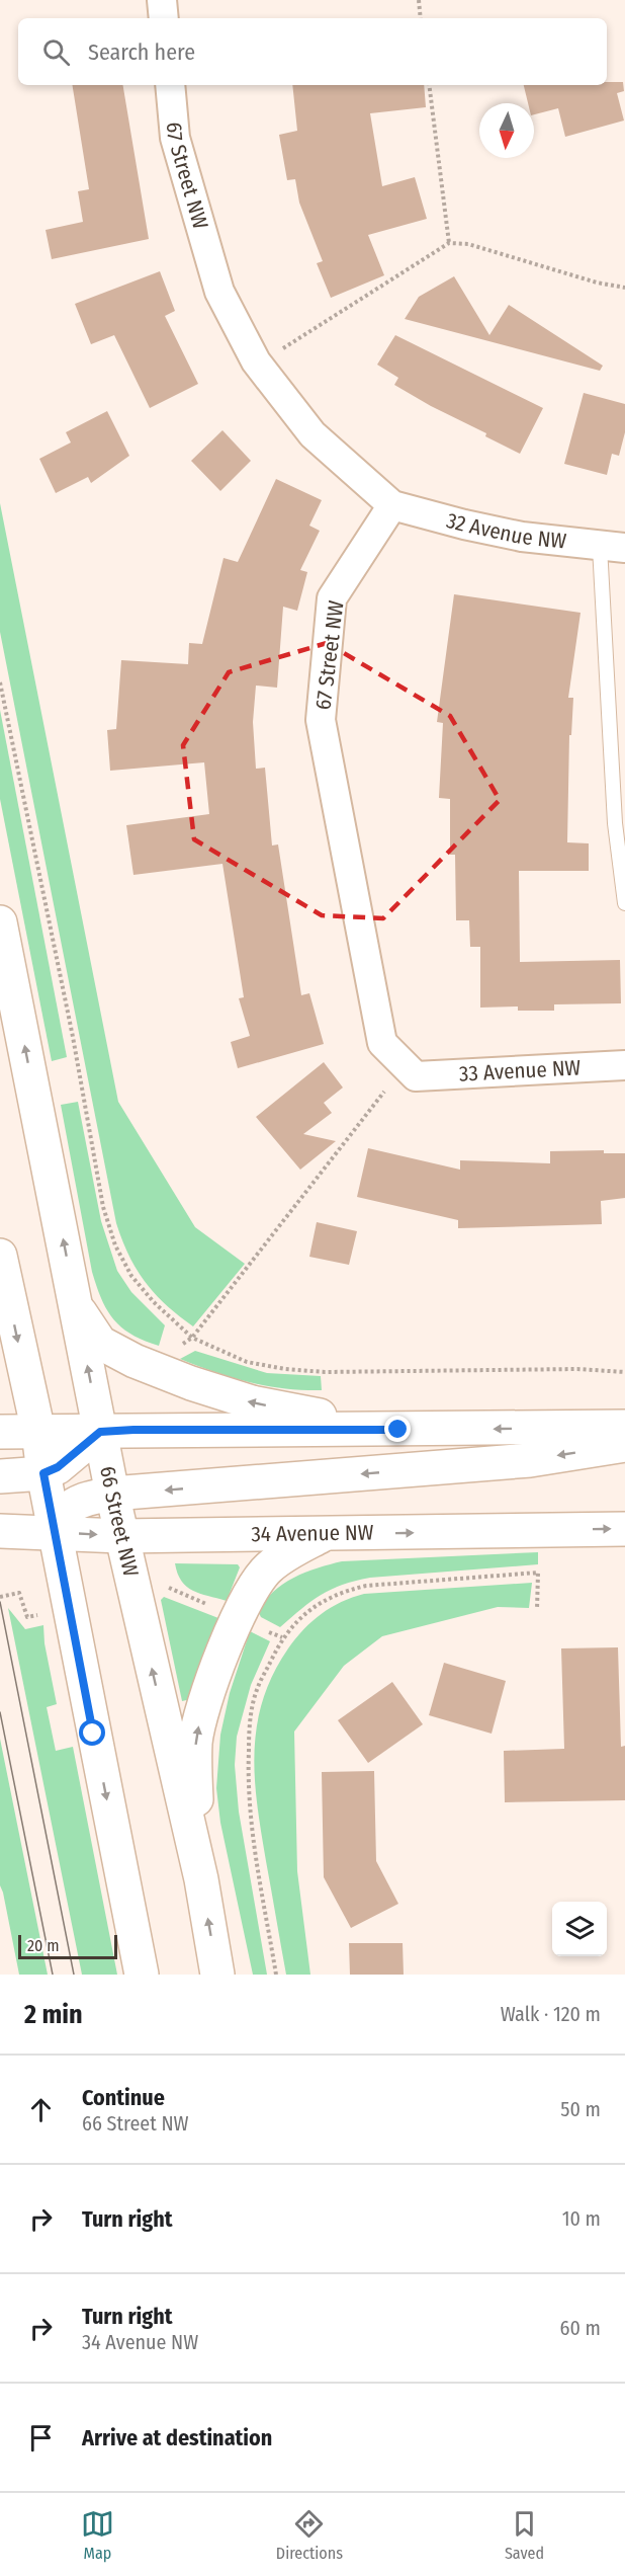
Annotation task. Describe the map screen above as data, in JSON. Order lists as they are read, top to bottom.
{
  "streets": {
    "main road": ["66 Street NW", "34 Avenue NW"],
    "street": ["67 Street NW", "32 Avenue NW", "33 Avenue NW"]
  },
  "crossings": [
    ["67 Street NW", "32 Avenue NW"],
    ["67 Street NW", "33 Avenue NW"],
    ["66 Street NW", "34 Avenue NW"]
  ],
  "scale_bar": "20 m",
  "north": "bottom",
  "page": {
    "search": "Search here",
    "scale": "20 m",
    "heading": ["2 min", "Walk · 120 m"],
    "list": [
      ["Continue", "66 Street NW", "50 m"],
      ["Turn right", "10 m"],
      ["Turn right", "34 Avenue NW", "60 m"],
      "Arrive at destination"
    ],
    "nav": ["Map", "Directions", "Saved"]
  }
}
